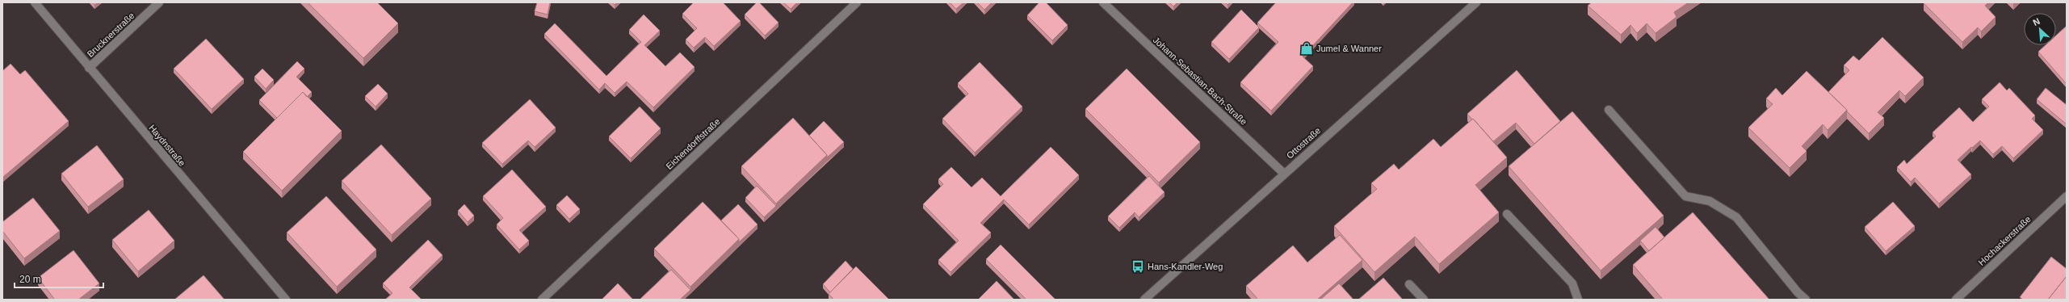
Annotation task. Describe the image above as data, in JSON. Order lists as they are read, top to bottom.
{
  "streets": {
    "street": [
      "Brucknerstraße",
      "Johann-Sebastian-Bach-Straße",
      "Ottostraße",
      "Eichendorffstraße",
      "Haydnstraße",
      "Hochackerstraße"
    ]
  },
  "crossings": [
    ["Brucknerstraße", "Haydnstraße"],
    ["Johann-Sebastian-Bach-Straße", "Ottostraße"]
  ],
  "places": {
    "shop": ["Jumel & Wanner"],
    "bus stop": ["Hans-Kandler-Weg"]
  },
  "scale_bar": "20 m",
  "north": "top left"
}
